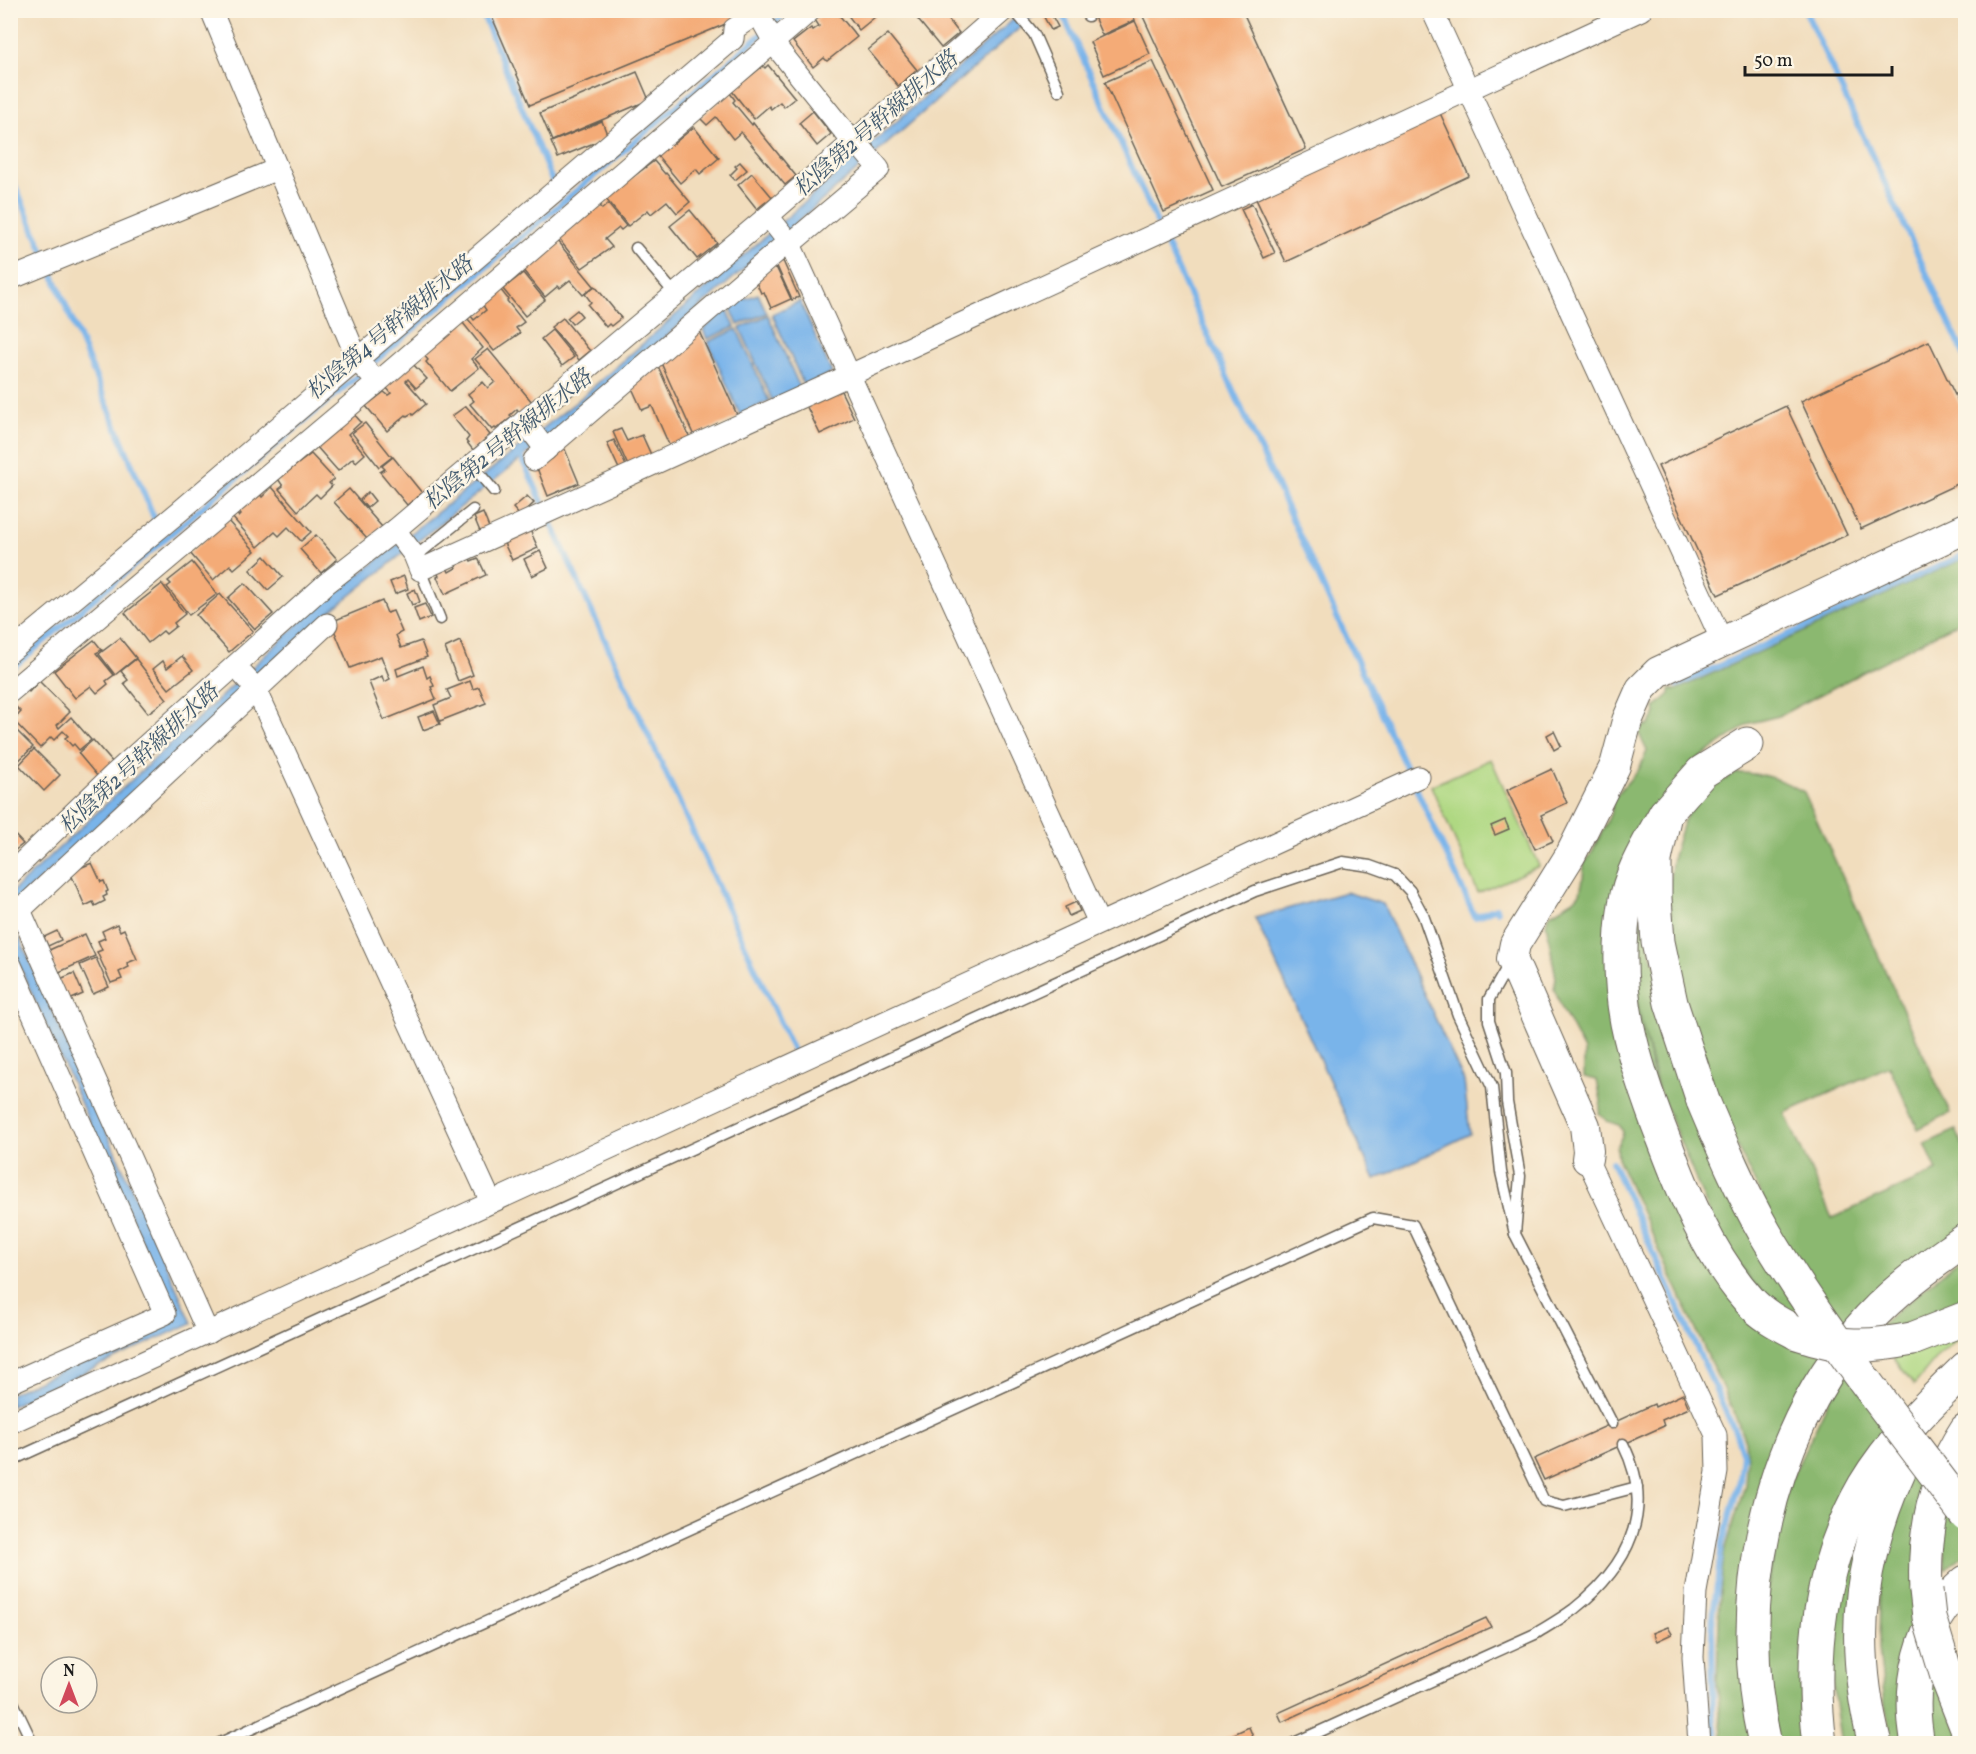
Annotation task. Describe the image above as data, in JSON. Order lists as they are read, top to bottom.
{
  "water": ["松陰第2号幹線排水路", "松陰第4号幹線排水路"],
  "scale_bar": "50 m",
  "north": "top"
}
